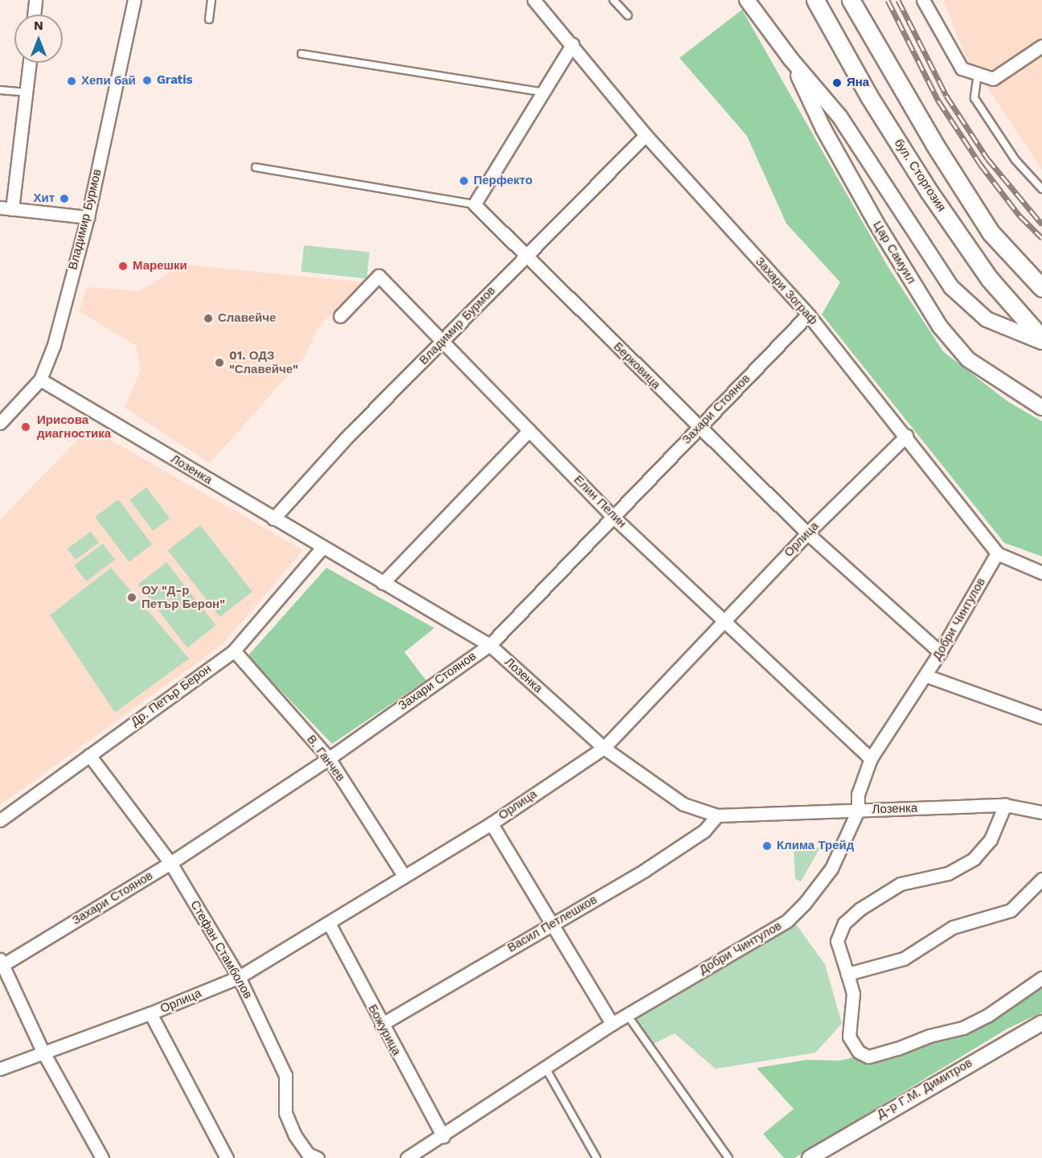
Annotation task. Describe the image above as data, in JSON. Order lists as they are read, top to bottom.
{
  "streets": {
    "main road": ["бул. Сторгозия"],
    "street": [
      "Владимир Бурмов",
      "Цар Самуил",
      "Захари Зограф",
      "Берковица",
      "Захари Стоянов",
      "Лозенка",
      "Елин Пелин",
      "Орлица",
      "Добри Чинтулов",
      "Др. Петър Берон",
      "В. Ганчев",
      "Васил Петлешков",
      "Стефан Стамболов",
      "Божурица",
      "Д-р Г.М. Димитров"
    ]
  },
  "crossings": [
    ["Владимир Бурмов", "Захари Зограф"],
    ["Владимир Бурмов", "Берковица"],
    ["Владимир Бурмов", "Лозенка"],
    ["Владимир Бурмов", "Елин Пелин"],
    ["Захари Зограф", "Захари Стоянов"],
    ["Захари Зограф", "Орлица"],
    ["Захари Зограф", "Добри Чинтулов"],
    ["Берковица", "Захари Стоянов"],
    ["Берковица", "Орлица"],
    ["Берковица", "Добри Чинтулов"],
    ["Захари Стоянов", "Лозенка"],
    ["Захари Стоянов", "Елин Пелин"],
    ["Захари Стоянов", "В. Ганчев"],
    ["Захари Стоянов", "Стефан Стамболов"],
    ["Лозенка", "Орлица"],
    ["Лозенка", "Добри Чинтулов"],
    ["Лозенка", "Др. Петър Берон"],
    ["Лозенка", "Васил Петлешков"],
    ["Елин Пелин", "Орлица"],
    ["Елин Пелин", "Добри Чинтулов"],
    ["Орлица", "В. Ганчев"],
    ["Орлица", "Стефан Стамболов"],
    ["Орлица", "Божурица"],
    ["Добри Чинтулов", "Божурица"],
    ["Др. Петър Берон", "В. Ганчев"],
    ["Др. Петър Берон", "Стефан Стамболов"],
    ["Васил Петлешков", "Божурица"]
  ],
  "places": [
    "Gratis",
    "Хепи бай",
    "Яна",
    "Перфекто",
    "Хит",
    "Марешки",
    "Славейче",
    "01. ОДЗ \"Славейче\"",
    "Ирисова диагностика",
    "ОУ \"Д-р Петър Берон\"",
    "Клима Трейд"
  ],
  "north": "top"
}
